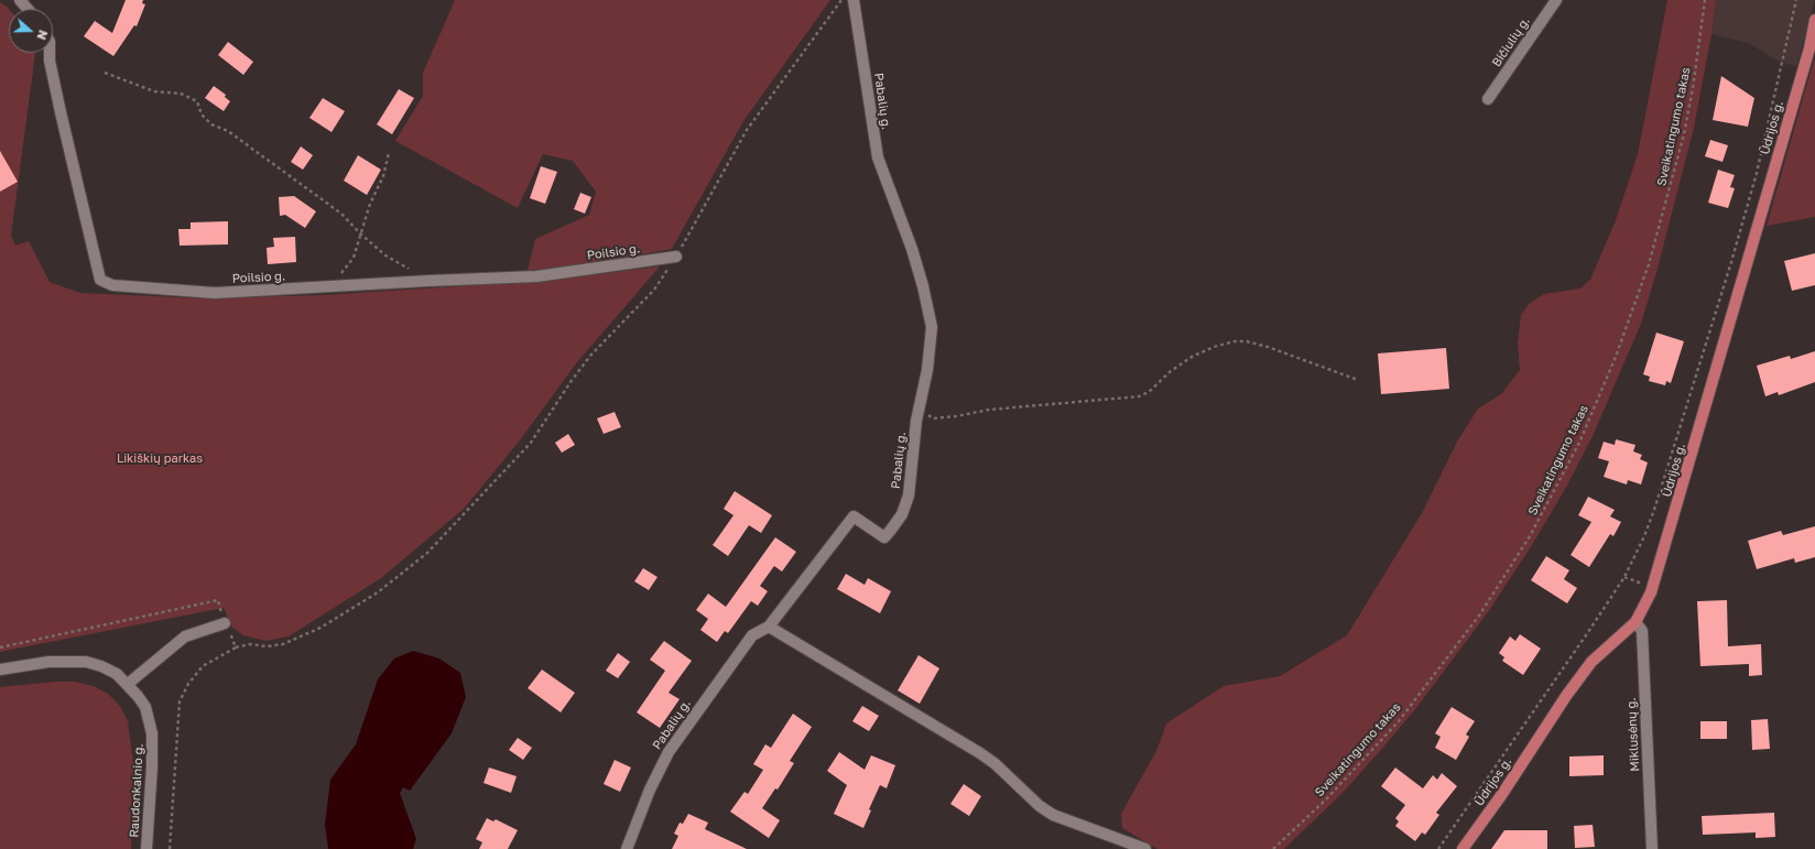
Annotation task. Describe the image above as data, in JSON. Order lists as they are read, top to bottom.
{
  "streets": {
    "main road": ["Ūdrijos g."],
    "street": [
      "Bičiulių g.",
      "Pabalių g.",
      "Poilsio g.",
      "Miklusėnų g.",
      "Raudonkalnio g."
    ],
    "path": ["Sveikatingumo takas"]
  },
  "crossings": [
    ["Ūdrijos g.", "Miklusėnų g."]
  ],
  "parks": ["Likiškių parkas"],
  "north": "right"
}
